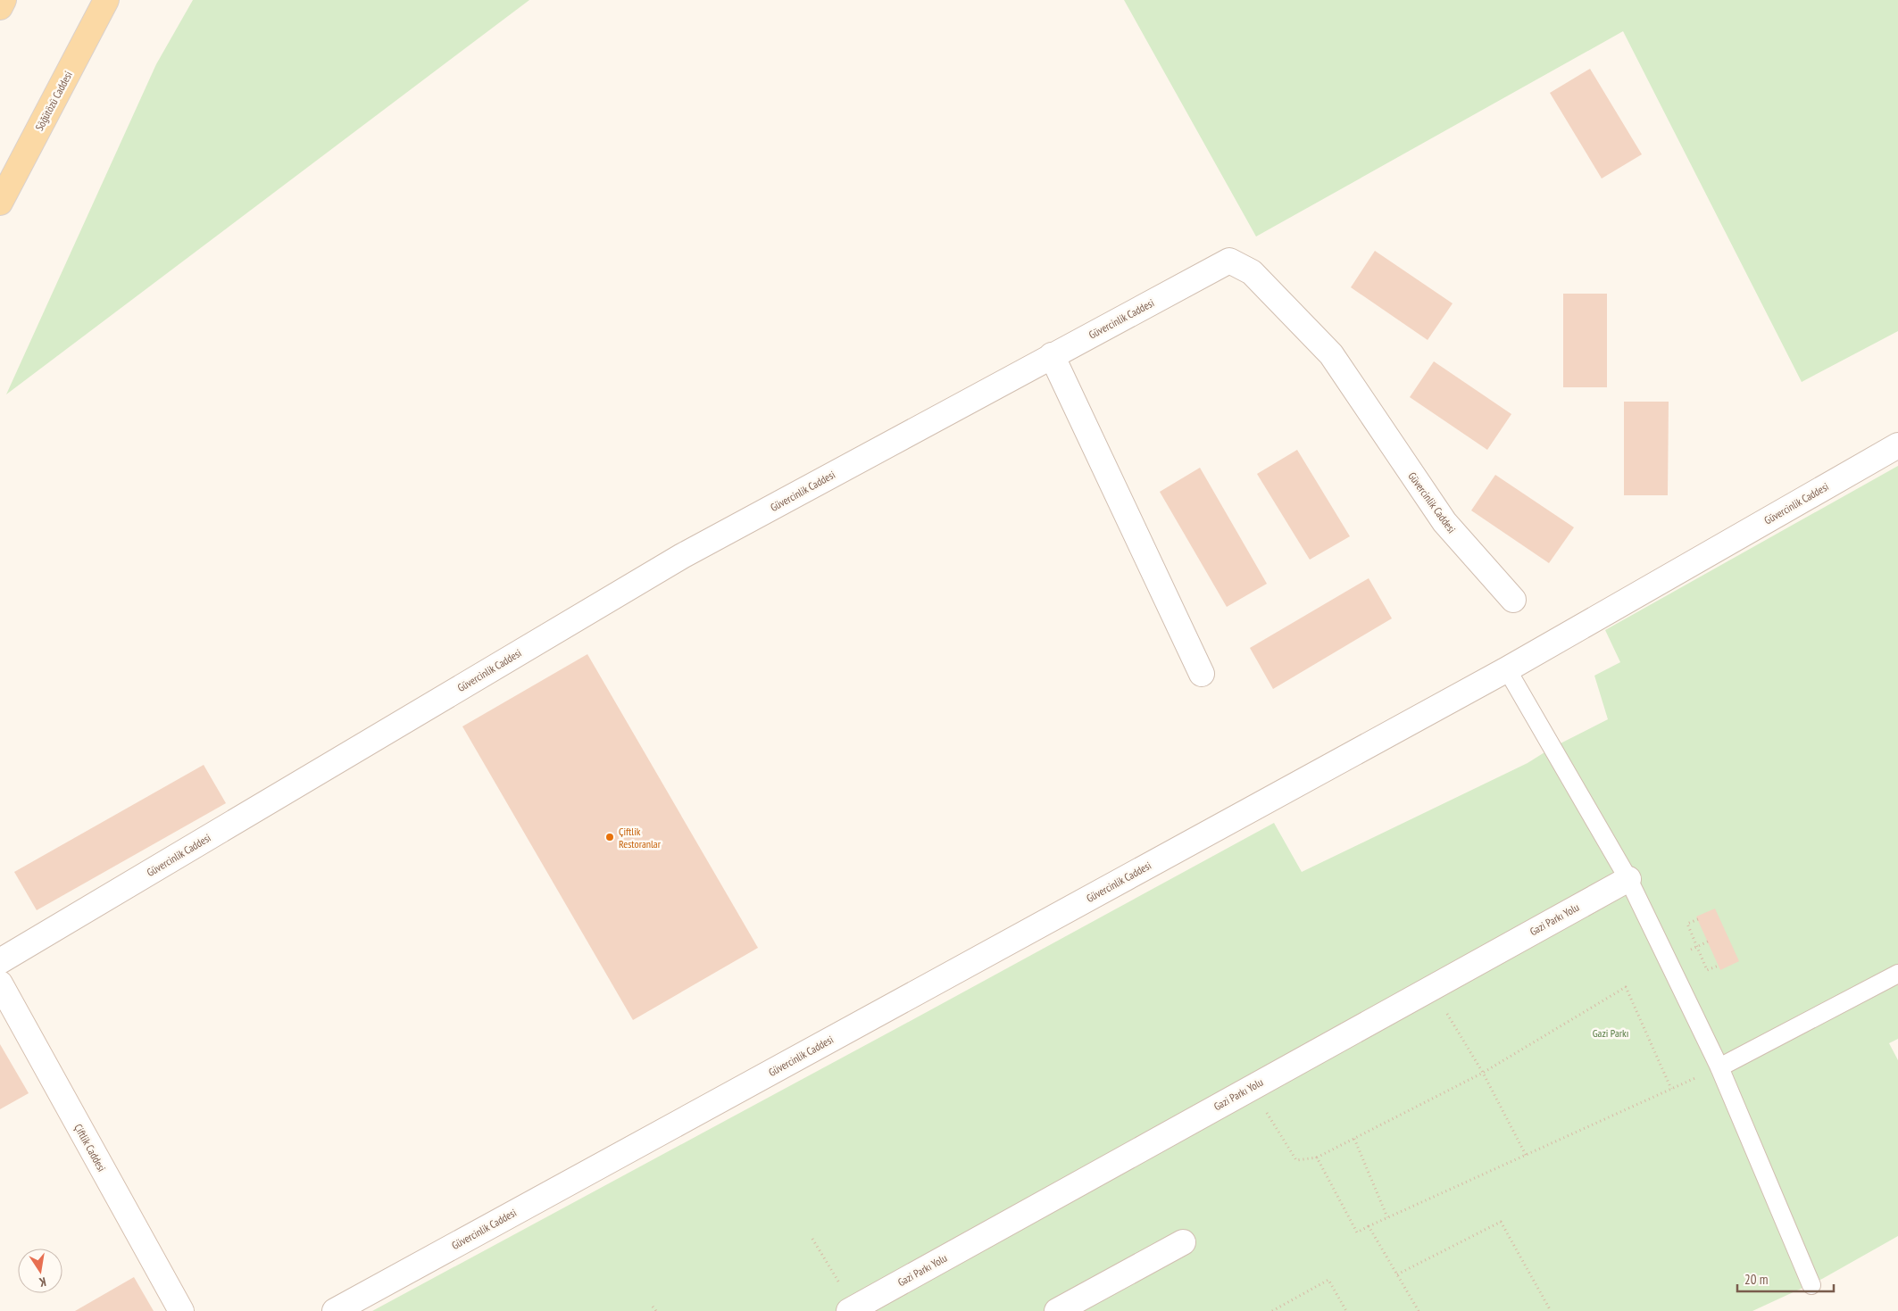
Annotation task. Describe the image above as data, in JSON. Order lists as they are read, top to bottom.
{
  "streets": {
    "main road": ["Söğütözü Caddesi"],
    "street": ["Güvercinlik Caddesi", "Gazi Parkı Yolu", "Çiftlik Caddesi"]
  },
  "parks": ["Gazi Parkı"],
  "places": ["Çiftlik Restoranlar"],
  "scale_bar": "20 m",
  "north": "bottom"
}
